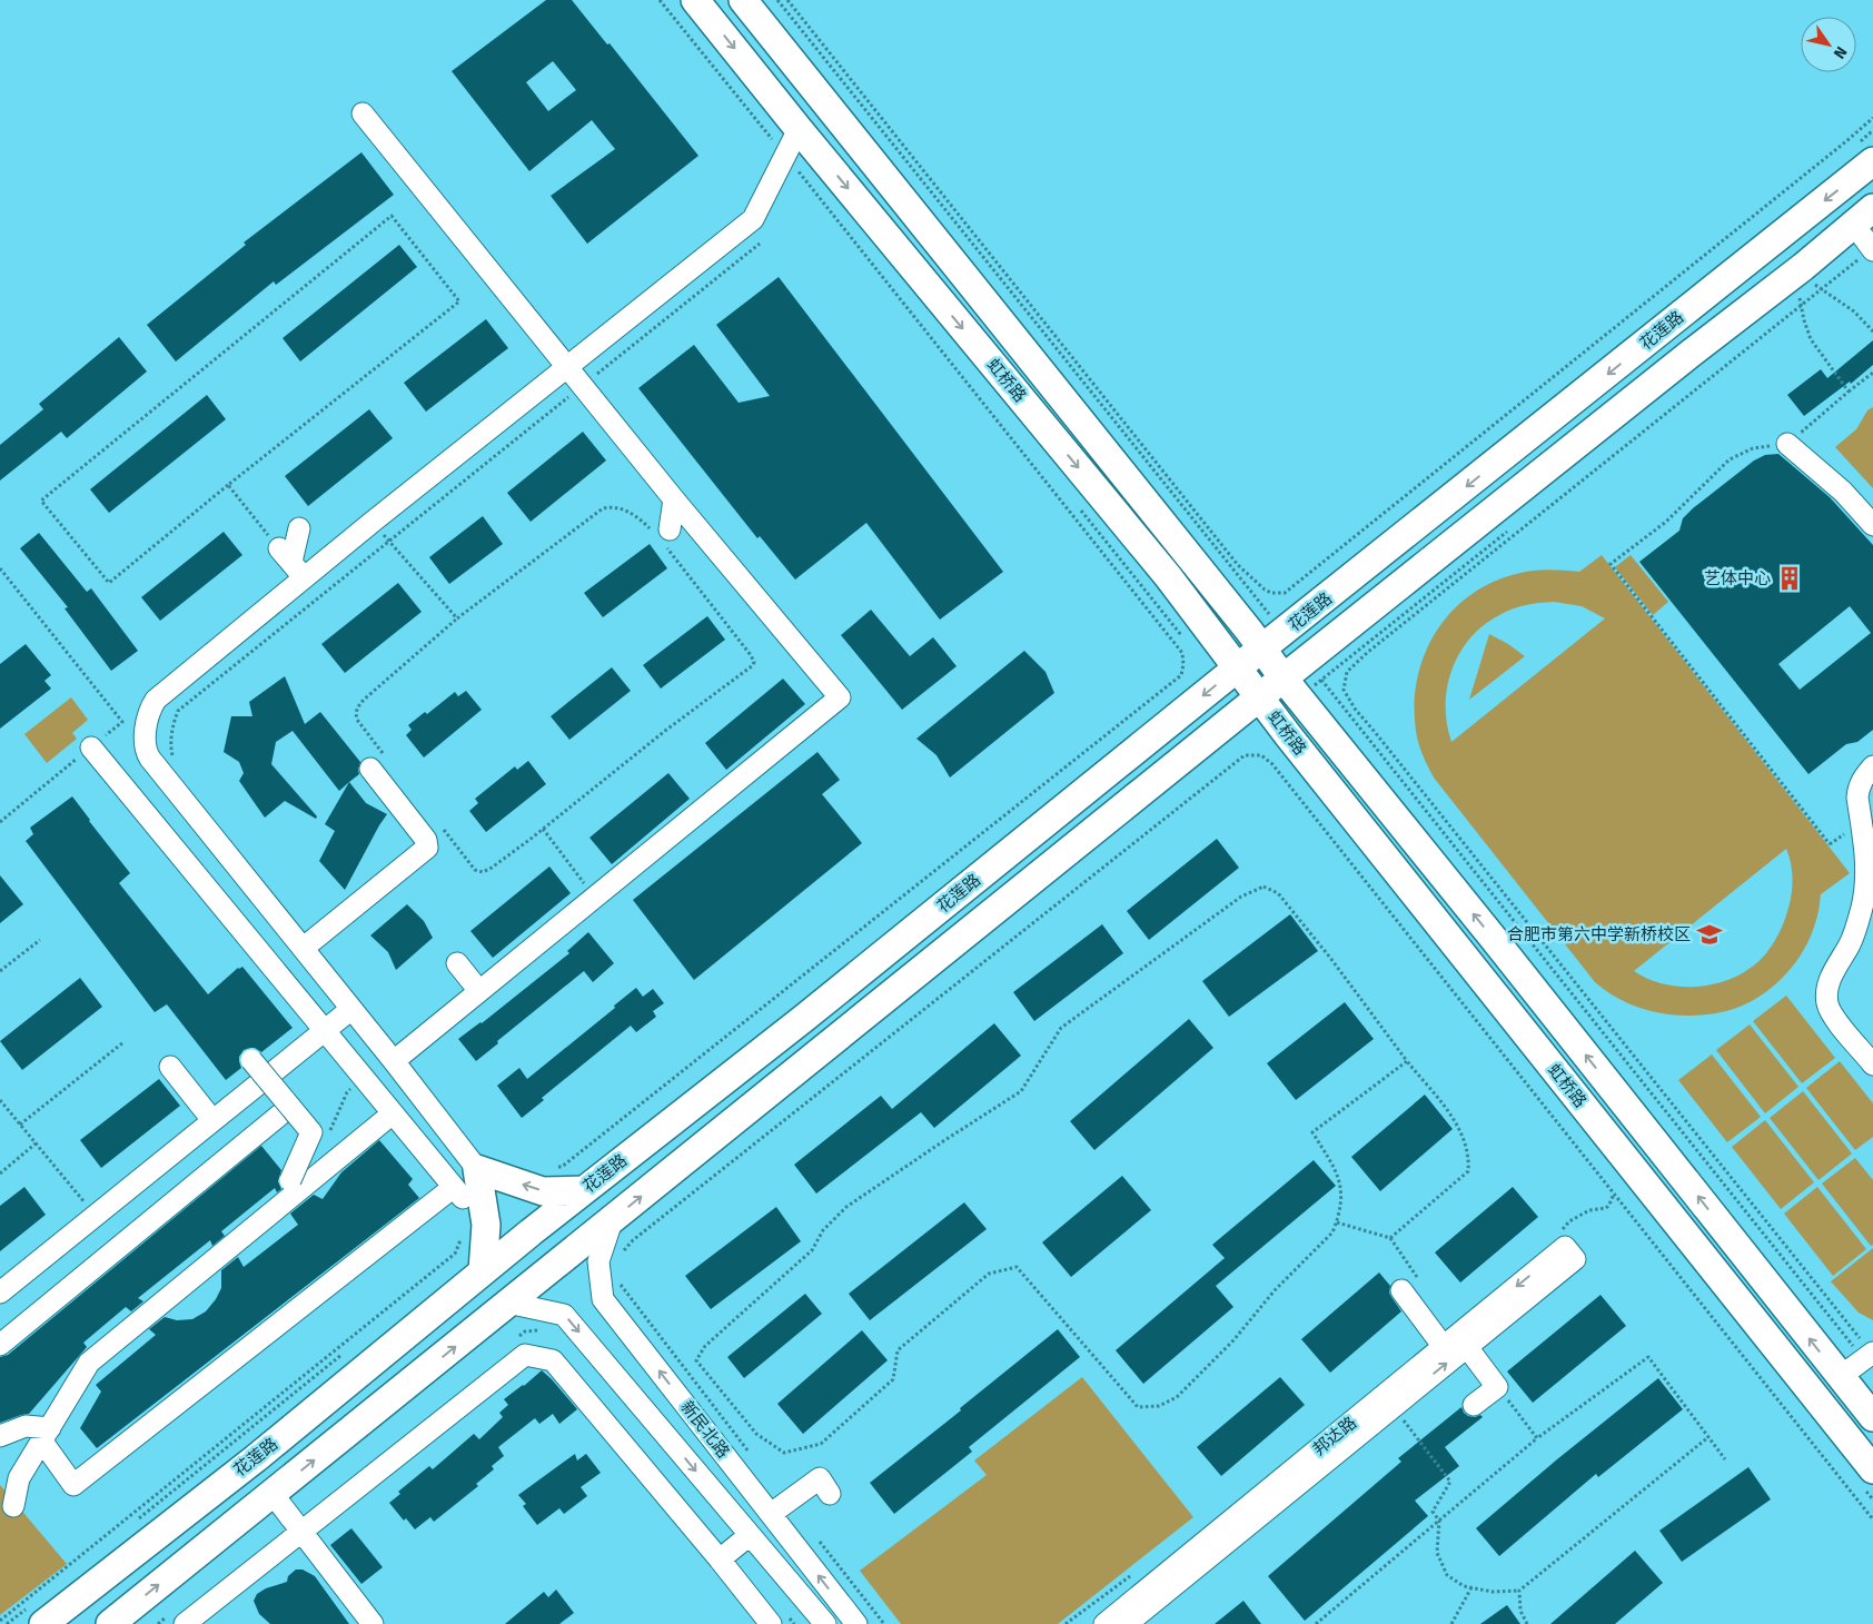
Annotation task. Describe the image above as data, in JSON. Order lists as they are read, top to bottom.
{
  "streets": {
    "main road": ["花莲路", "虹桥路"],
    "street": ["新民北路", "邦达路"]
  },
  "crossings": [
    ["花莲路", "虹桥路"],
    ["花莲路", "新民北路"]
  ],
  "places": {
    "building": ["艺体中心"],
    "school or university": ["合肥市第六中学新桥校区"]
  },
  "north": "bottom right"
}
